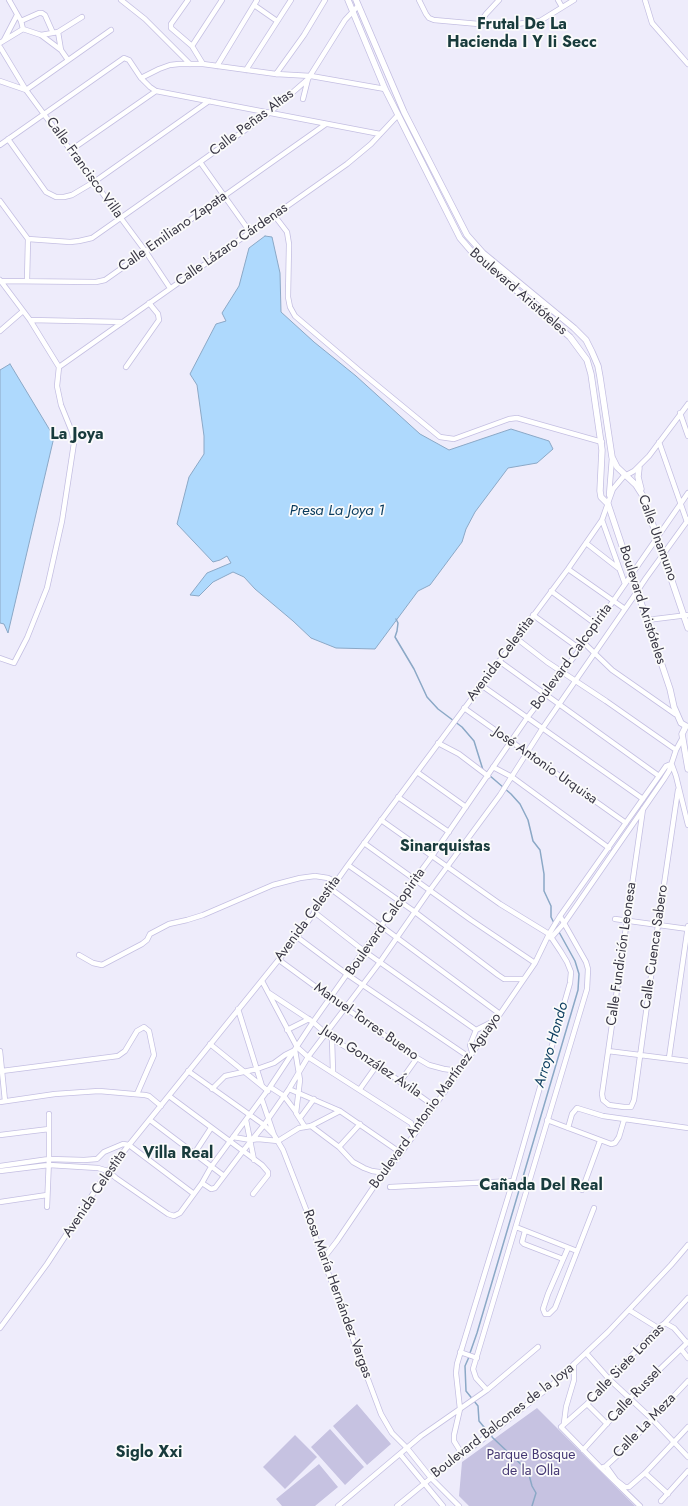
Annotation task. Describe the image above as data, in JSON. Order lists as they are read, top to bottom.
{
  "streets": {
    "street": [
      "Calle Peñas Altas",
      "Calle Francisco Villa",
      "Calle Emiliano Zapata",
      "Calle Lázaro Cárdenas",
      "Boulevard Aristóteles",
      "Calle Unamuno",
      "Boulevard Calcopirita",
      "Avenida Celestita",
      "José Antonio Urquisa",
      "Calle Cuenca Sabero",
      "Calle Fundición Leonesa",
      "Manuel Torres Bueno",
      "Juan González Ávila",
      "Boulevard Antonio Martínez Aguayo",
      "Rosa María Hernández Vargas",
      "Calle Siete Lomas",
      "Calle Russel",
      "Boulevard Balcones de la Joya",
      "Calle La Meza"
    ]
  },
  "crossings": [
    ["Calle Peñas Altas", "Calle Francisco Villa"],
    ["Calle Peñas Altas", "Boulevard Aristóteles"],
    ["Calle Francisco Villa", "Calle Emiliano Zapata"],
    ["Calle Francisco Villa", "Calle Lázaro Cárdenas"],
    ["Calle Lázaro Cárdenas", "Boulevard Aristóteles"],
    ["Boulevard Aristóteles", "Calle Unamuno"],
    ["Boulevard Aristóteles", "Boulevard Calcopirita"],
    ["Boulevard Aristóteles", "Avenida Celestita"],
    ["Boulevard Aristóteles", "Boulevard Antonio Martínez Aguayo"],
    ["Calle Unamuno", "Boulevard Calcopirita"],
    ["Boulevard Calcopirita", "Avenida Celestita"],
    ["Boulevard Calcopirita", "José Antonio Urquisa"],
    ["Boulevard Calcopirita", "Manuel Torres Bueno"],
    ["Boulevard Calcopirita", "Juan González Ávila"],
    ["Boulevard Calcopirita", "Rosa María Hernández Vargas"],
    ["Avenida Celestita", "José Antonio Urquisa"],
    ["Avenida Celestita", "Manuel Torres Bueno"],
    ["José Antonio Urquisa", "Boulevard Antonio Martínez Aguayo"],
    ["Calle Cuenca Sabero", "Calle Fundición Leonesa"],
    ["Calle Fundición Leonesa", "Boulevard Antonio Martínez Aguayo"],
    ["Manuel Torres Bueno", "Boulevard Antonio Martínez Aguayo"],
    ["Juan González Ávila", "Boulevard Antonio Martínez Aguayo"],
    ["Boulevard Antonio Martínez Aguayo", "Rosa María Hernández Vargas"],
    ["Rosa María Hernández Vargas", "Boulevard Balcones de la Joya"]
  ],
  "districts": [
    "Frutal De La Hacienda I Y Ii Secc",
    "La Joya",
    "Sinarquistas",
    "Villa Real",
    "Cañada Del Real",
    "Siglo Xxi"
  ],
  "water": ["Presa La Joya 1", "Arroyo Hondo"],
  "parks": ["Parque Bosque de la Olla"]
}
